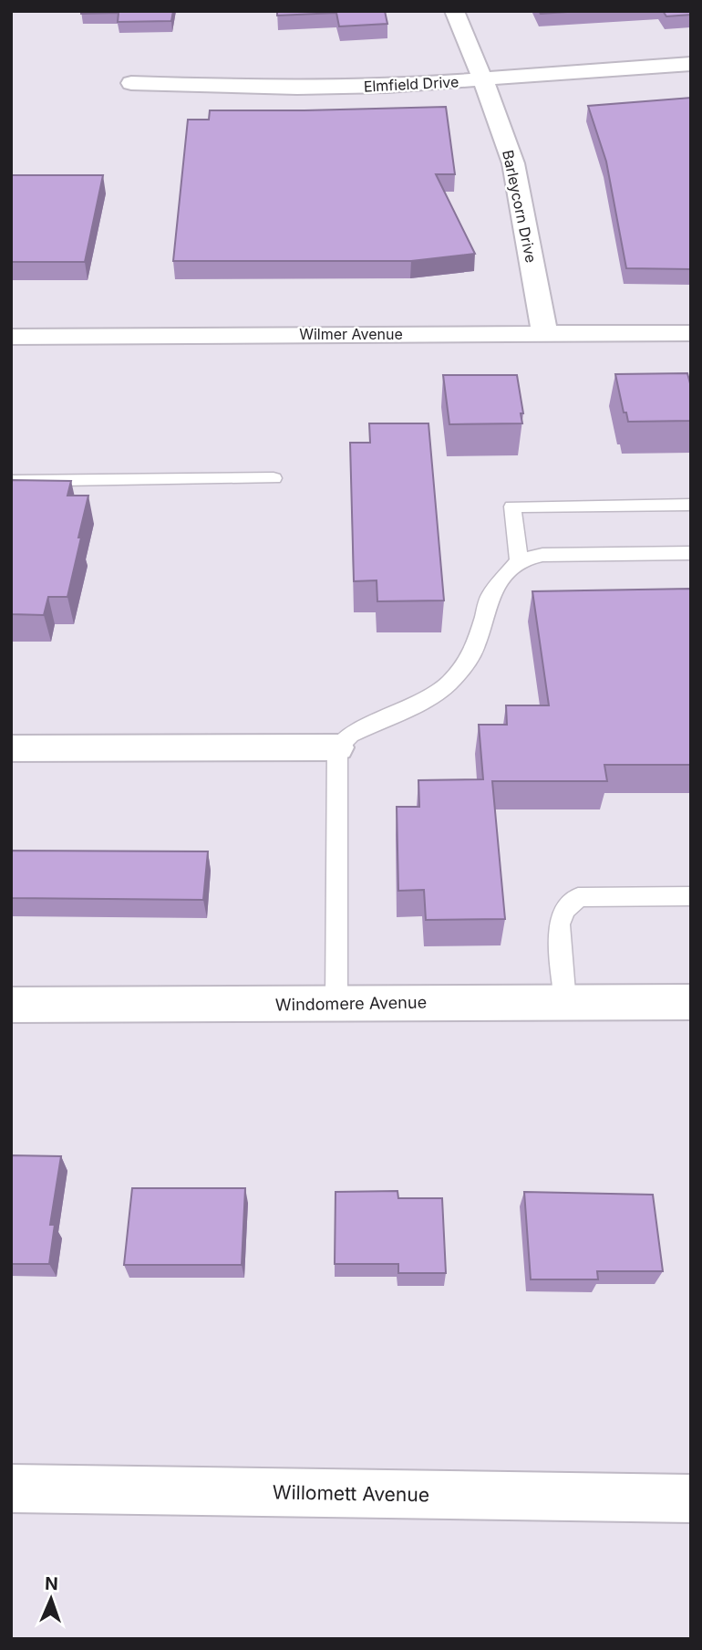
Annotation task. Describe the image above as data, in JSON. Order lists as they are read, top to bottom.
{
  "streets": {
    "street": [
      "Elmfield Drive",
      "Barleycorn Drive",
      "Wilmer Avenue",
      "Windomere Avenue",
      "Willomett Avenue"
    ]
  },
  "crossings": [
    ["Elmfield Drive", "Barleycorn Drive"],
    ["Barleycorn Drive", "Wilmer Avenue"]
  ],
  "north": "top"
}
